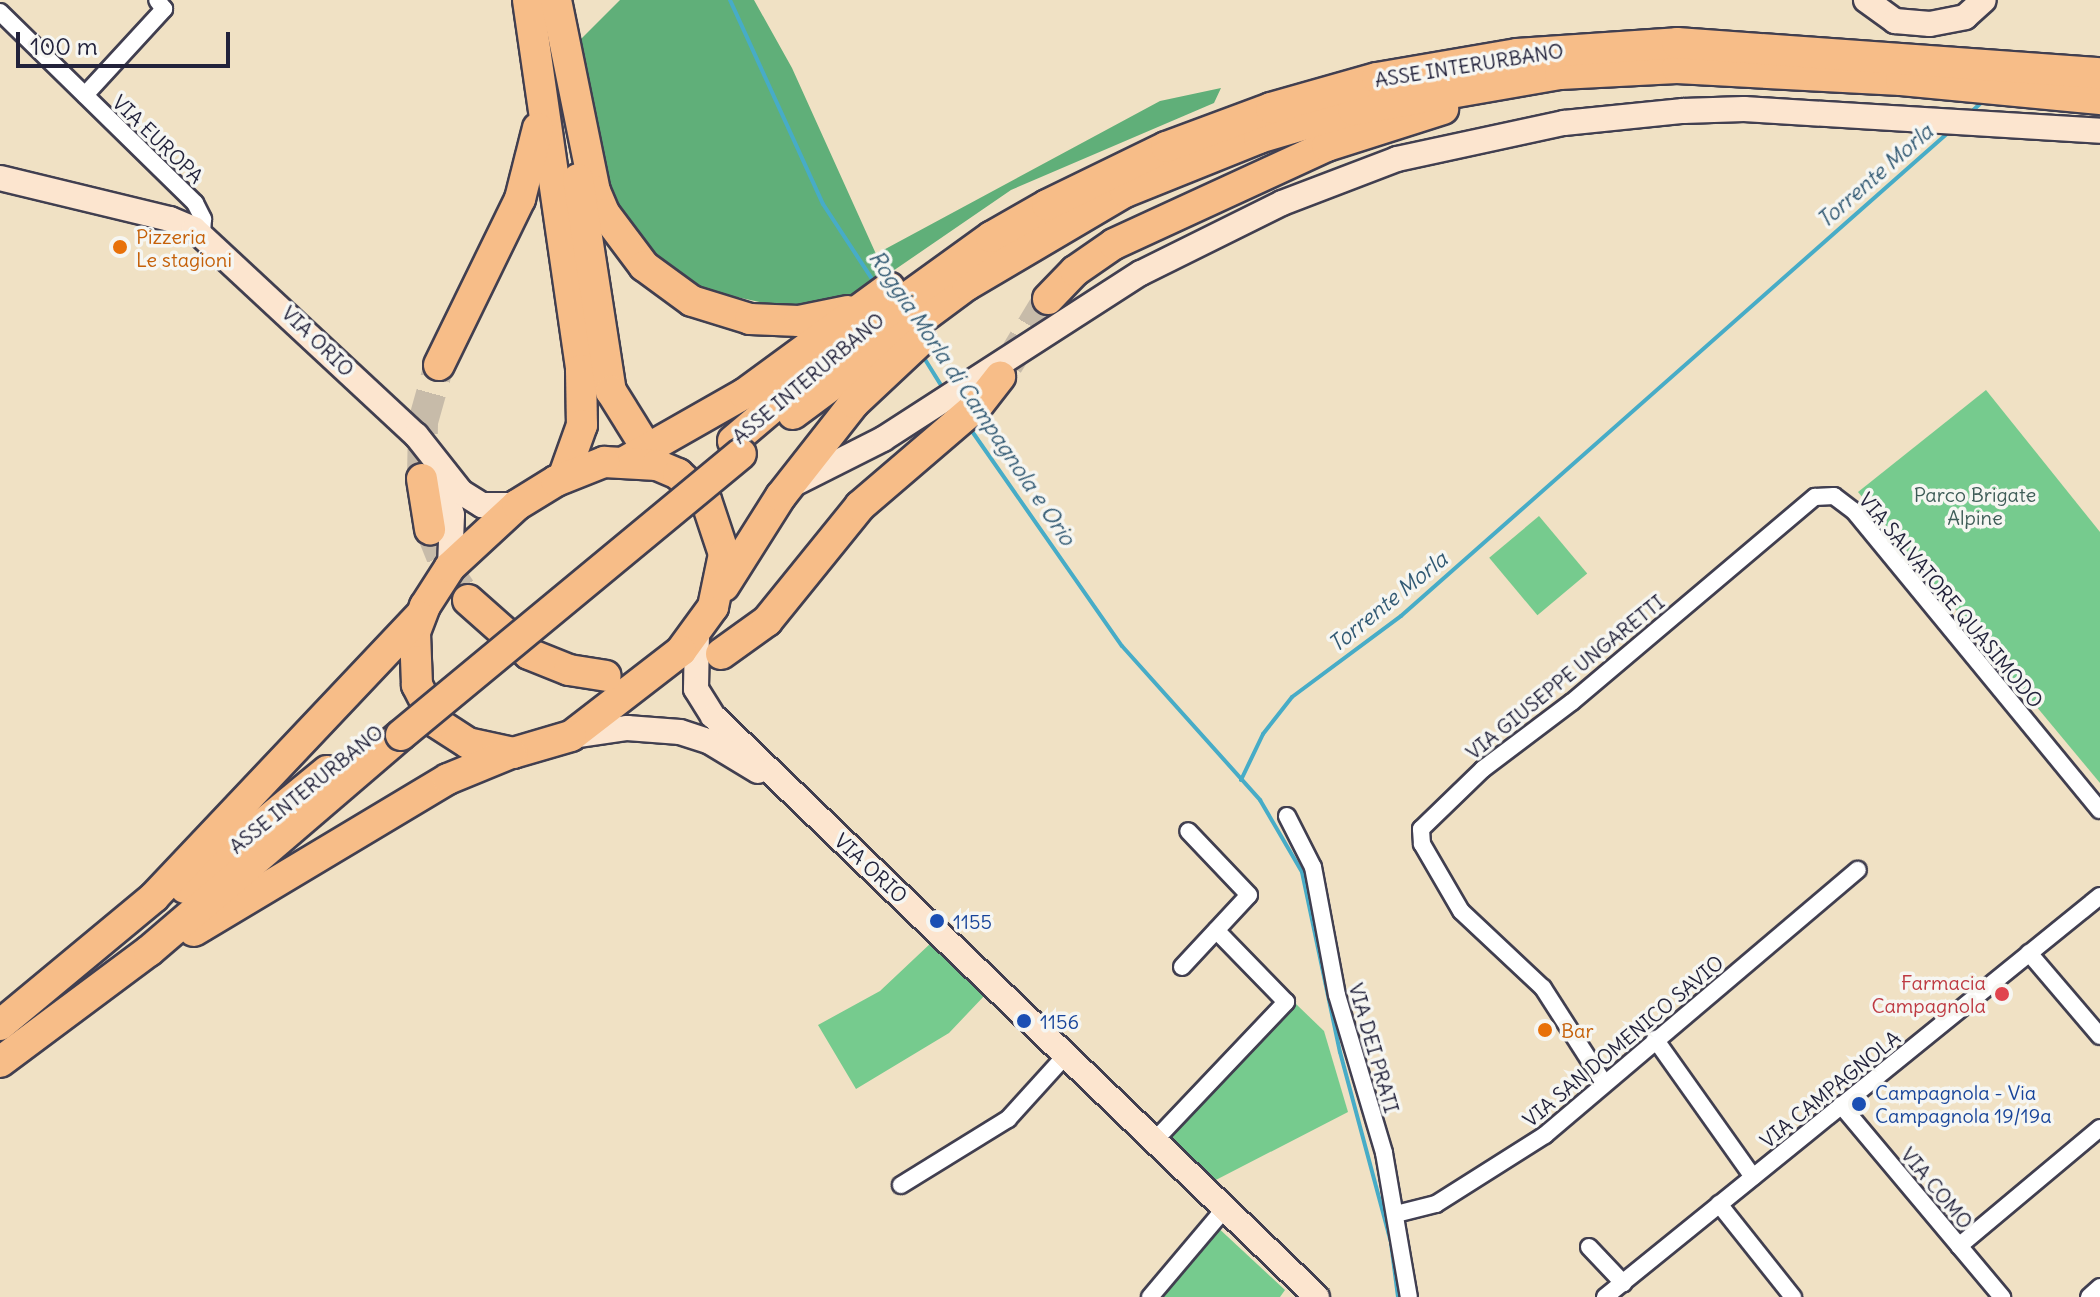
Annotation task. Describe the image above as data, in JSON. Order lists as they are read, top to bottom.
{
  "streets": {
    "highway": ["ASSE INTERURBANO"],
    "street": [
      "VIA EUROPA",
      "VIA ORIO",
      "VIA SALVATORE QUASIMODO",
      "VIA GIUSEPPE UNGARETTI",
      "VIA SAN DOMENICO SAVIO",
      "VIA DEI PRATI",
      "VIA CAMPAGNOLA",
      "VIA COMO"
    ]
  },
  "crossings": [
    ["VIA EUROPA", "VIA ORIO"],
    ["VIA SALVATORE QUASIMODO", "VIA GIUSEPPE UNGARETTI"],
    ["VIA GIUSEPPE UNGARETTI", "VIA SAN DOMENICO SAVIO"],
    ["VIA SAN DOMENICO SAVIO", "VIA DEI PRATI"],
    ["VIA CAMPAGNOLA", "VIA COMO"]
  ],
  "water": ["Torrente Morla", "Roggia Morla di Campagnola e Orio"],
  "parks": ["Parco Brigate Alpine"],
  "places": [
    "Pizzeria Le stagioni",
    "1155",
    "Farmacia Campagnola",
    "1156",
    "Bar",
    "Campagnola - Via Campagnola 19/19a"
  ],
  "scale_bar": "100 m"
}
